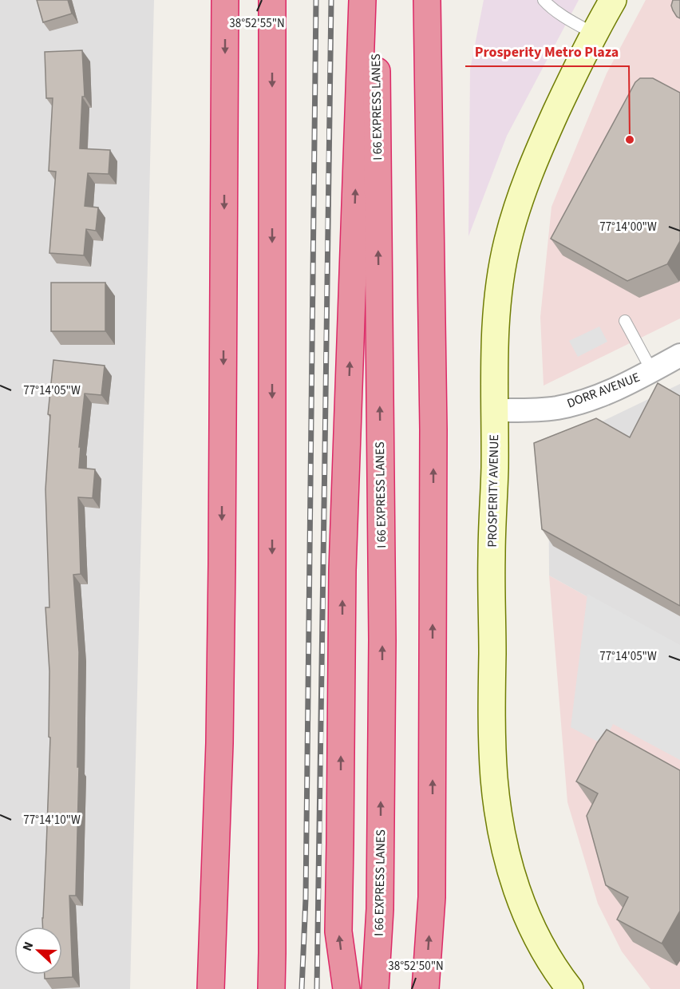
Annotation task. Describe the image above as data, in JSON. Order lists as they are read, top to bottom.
{
  "streets": {
    "highway": ["I 66 EXPRESS LANES"],
    "main road": ["PROSPERITY AVENUE"],
    "street": ["DORR AVENUE"]
  },
  "crossings": [
    ["DORR AVENUE", "PROSPERITY AVENUE"]
  ],
  "places": ["Prosperity Metro Plaza"],
  "north": "left",
  "coordinates": [
    "38°52'55\"N",
    "77°14'00\"W",
    "77°14'05\"W",
    "77°14'10\"W",
    "38°52'50\"N"
  ]
}
